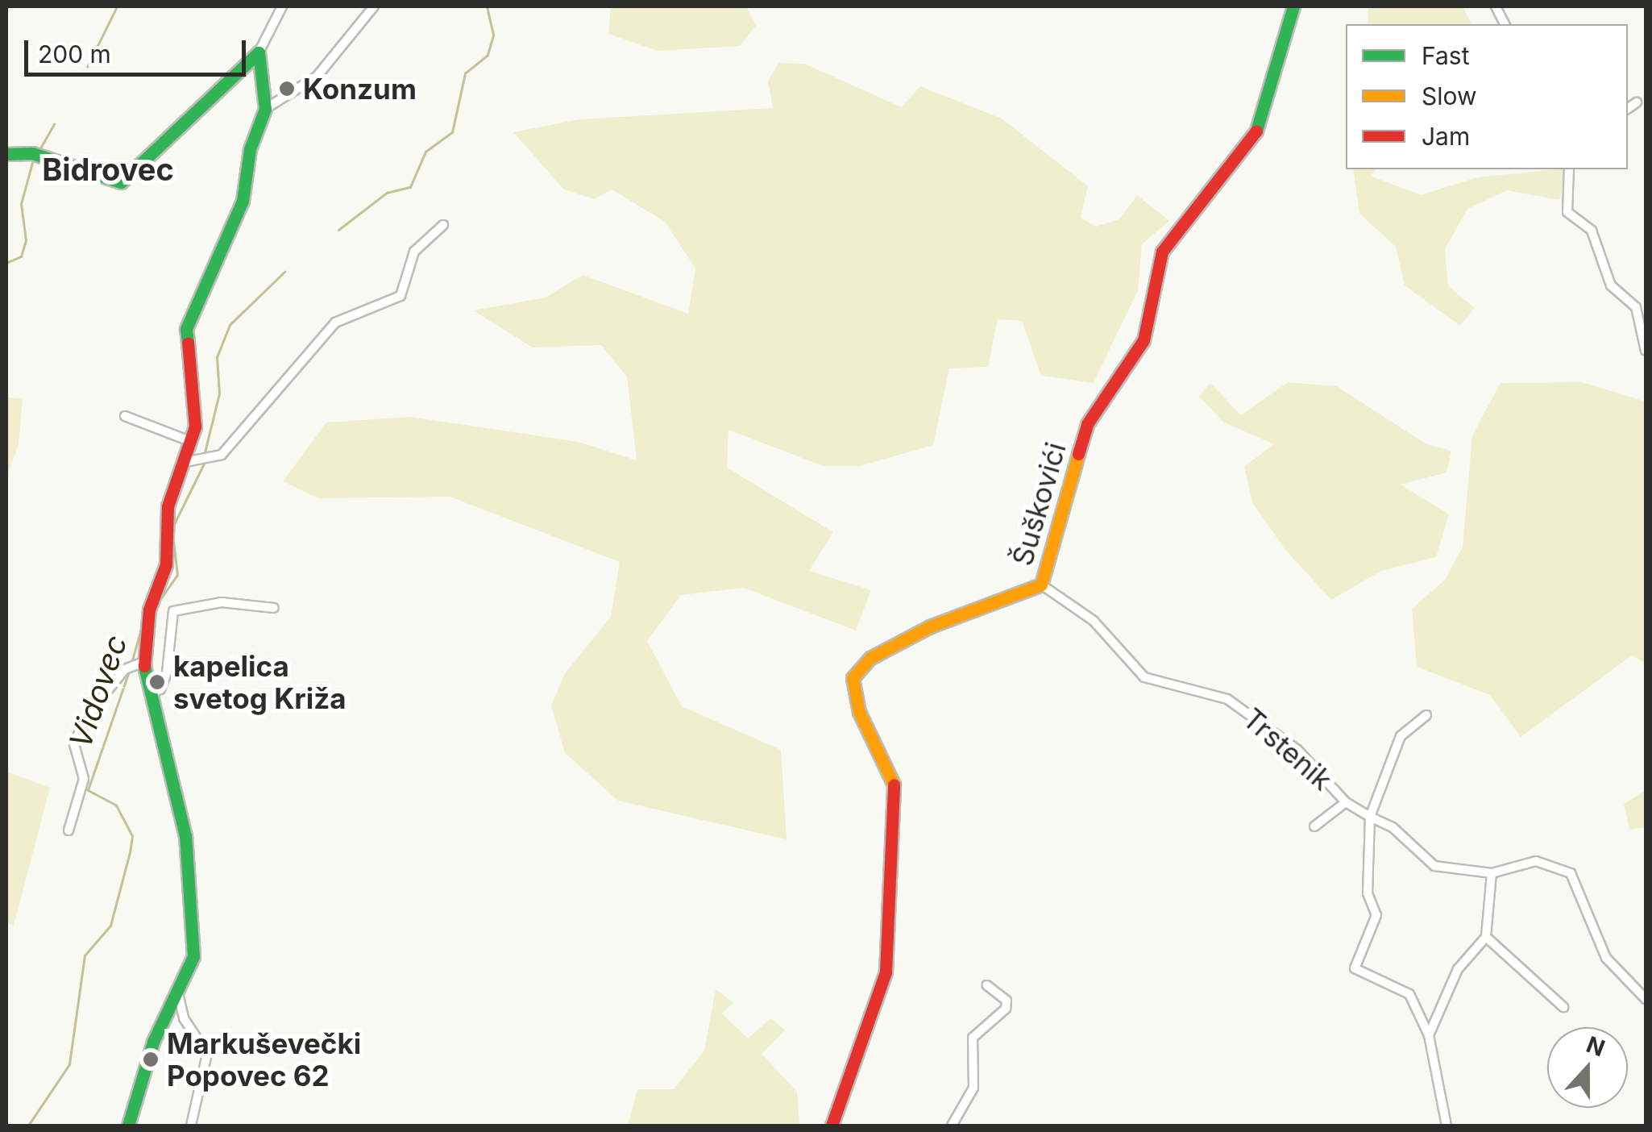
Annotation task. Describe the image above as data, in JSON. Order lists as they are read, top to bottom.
{
  "streets": {
    "street": ["Šuškovići", "Trstenik"]
  },
  "crossings": [
    ["Šuškovići", "Trstenik"]
  ],
  "districts": ["Bidrovec"],
  "water": ["Vidovec"],
  "places": ["Konzum", "kapelica svetog Križa", "Markuševečki Popovec 62"],
  "legend": ["Fast", "Slow", "Jam"],
  "scale_bar": "200 m",
  "north": "top"
}
